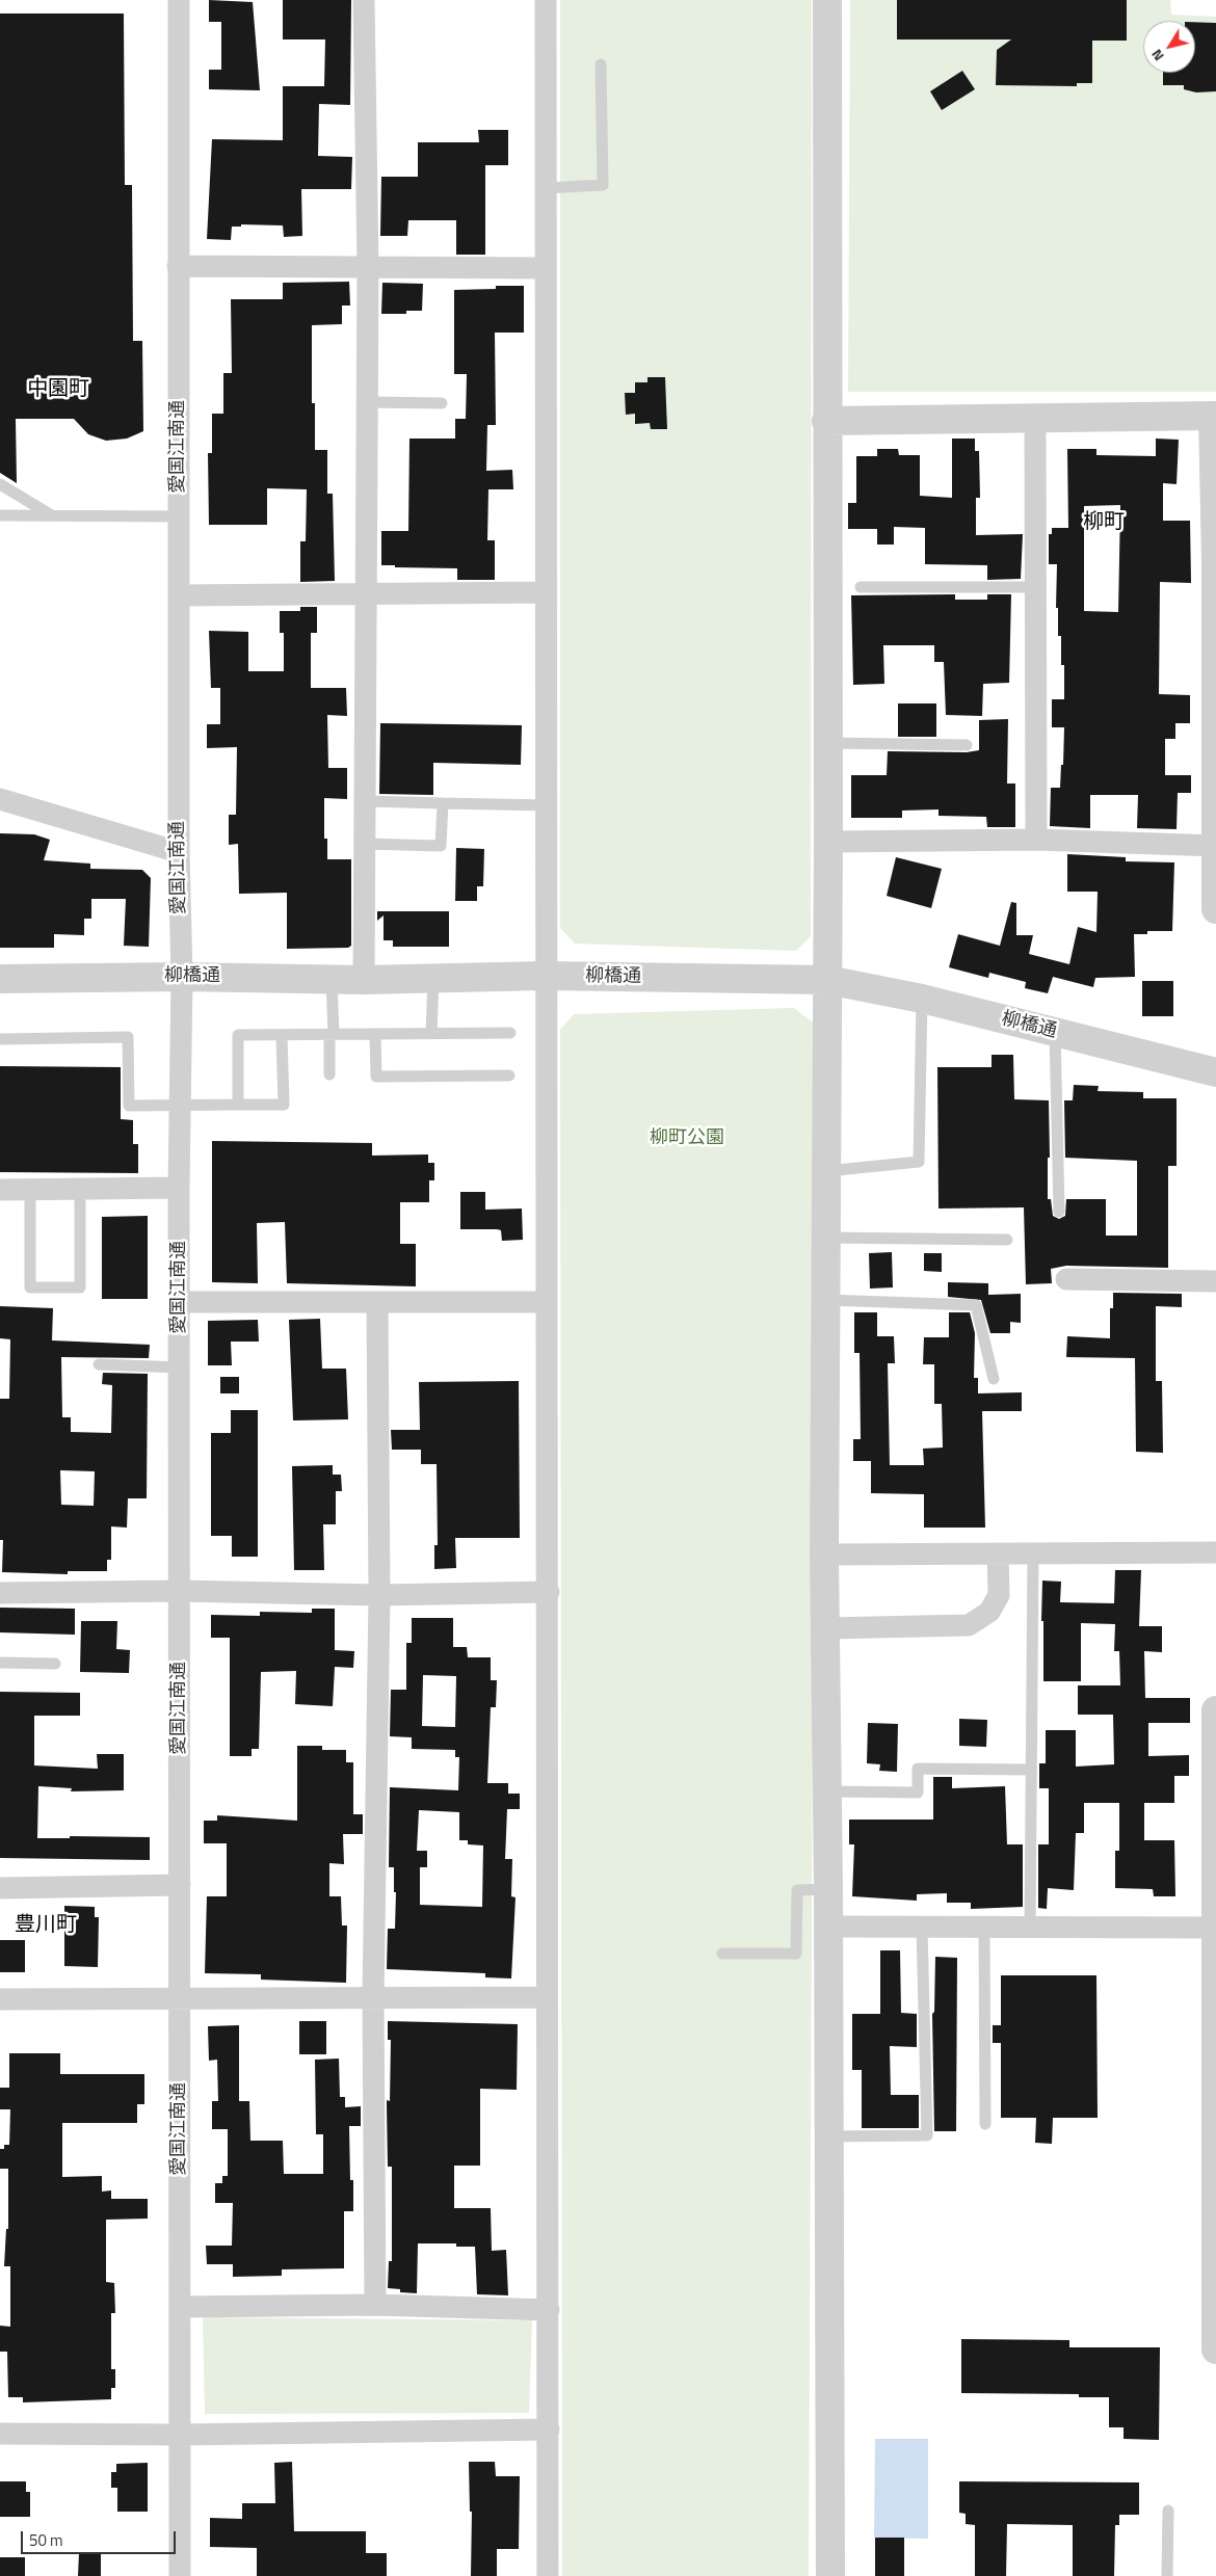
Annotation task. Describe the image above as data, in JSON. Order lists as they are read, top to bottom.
{
  "streets": {
    "street": ["愛国江南通", "柳橋通"]
  },
  "crossings": [
    ["愛国江南通", "柳橋通"]
  ],
  "districts": ["中園町", "柳町", "豊川町"],
  "parks": ["柳町公園"],
  "scale_bar": "50 m",
  "north": "bottom left"
}
